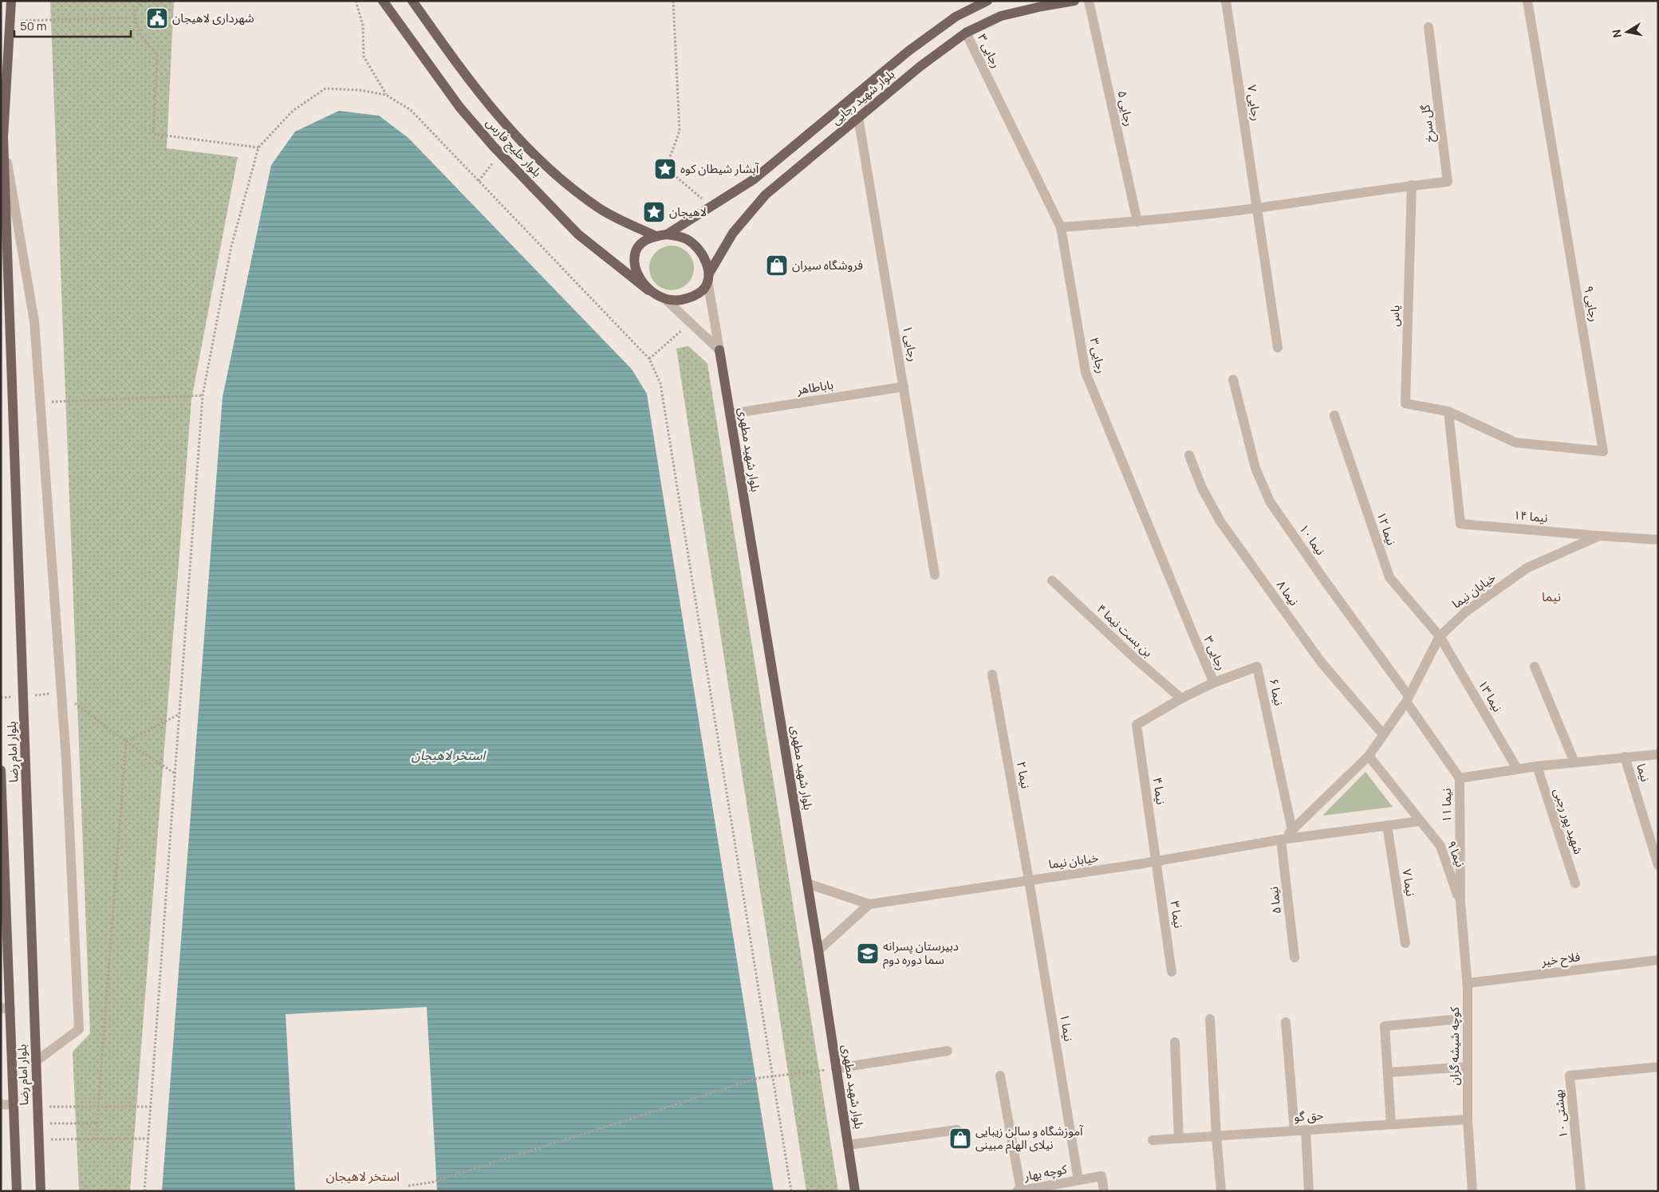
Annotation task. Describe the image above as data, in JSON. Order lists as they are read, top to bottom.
{
  "streets": {
    "main road": [
      "بلوار شهید رجایی",
      "بلوار خلیج فارس",
      "بلوار شهید مطهری",
      "بلوار امام رضا"
    ],
    "street": [
      "رجایی ۳",
      "رجایی ۷",
      "رجایی ۵",
      "گل سرخ",
      "رجایی ۹",
      "یاس",
      "رجایی ۱",
      "باباطاهر",
      "نیما ۱۴",
      "نیما ۱۲",
      "نیما ۱۰",
      "خیابان نیما",
      "نیما ۸",
      "بن بست نیما ۴",
      "نیما ۶",
      "نیما ۱۳",
      "نیما",
      "نیما ۲",
      "نیما ۴",
      "نیما ۱۱",
      "شهید پور رجبی",
      "نیما ۹",
      "نیما ۷",
      "نیما ۵",
      "نیما ۳",
      "فلاح خیر",
      "نیما ۱",
      "کوچه شیشه گران",
      "بهشتی ۱۰",
      "حق گو",
      "کوچه بهار"
    ]
  },
  "crossings": [
    ["رجایی ۳", "بلوار شهید رجایی"],
    ["رجایی ۳", "نیما ۶"],
    ["بلوار شهید رجایی", "بلوار خلیج فارس"],
    ["بلوار شهید رجایی", "رجایی ۱"],
    ["گل سرخ", "یاس"],
    ["رجایی ۹", "یاس"],
    ["رجایی ۹", "نیما ۱۴"],
    ["یاس", "نیما ۱۴"],
    ["رجایی ۱", "باباطاهر"],
    ["باباطاهر", "بلوار شهید مطهری"],
    ["بلوار شهید مطهری", "خیابان نیما"],
    ["نیما ۱۴", "خیابان نیما"],
    ["نیما ۱۲", "خیابان نیما"],
    ["نیما ۱۲", "نیما ۱۳"],
    ["نیما ۱۰", "خیابان نیما"],
    ["نیما ۱۰", "نیما ۱۱"],
    ["خیابان نیما", "نیما ۸"],
    ["خیابان نیما", "نیما ۶"],
    ["خیابان نیما", "نیما ۱۳"],
    ["خیابان نیما", "نیما ۲"],
    ["خیابان نیما", "نیما ۴"],
    ["خیابان نیما", "نیما ۱۱"],
    ["خیابان نیما", "نیما ۹"],
    ["خیابان نیما", "نیما ۷"],
    ["خیابان نیما", "نیما ۵"],
    ["خیابان نیما", "نیما ۳"],
    ["خیابان نیما", "نیما ۱"],
    ["بن بست نیما ۴", "نیما ۶"],
    ["نیما ۶", "نیما ۴"],
    ["نیما ۲", "نیما ۱"],
    ["نیما ۴", "نیما ۳"],
    ["نیما ۱۱", "نیما ۹"],
    ["نیما ۱۱", "کوچه شیشه گران"],
    ["نیما ۹", "کوچه شیشه گران"],
    ["فلاح خیر", "کوچه شیشه گران"],
    ["نیما ۱", "کوچه بهار"],
    ["کوچه شیشه گران", "حق گو"]
  ],
  "districts": ["نیما", "استخر لاهیجان"],
  "water": ["استخر لاهیجان"],
  "places": {
    "public building": ["شهرداری لاهیجان"],
    "place": ["آبشار شیطان کوه", "لاهيجان"],
    "shop": ["فروشگاه سیران", "آموزشگاه و سالن زیبایی نیلای الهام مبینی"],
    "school or university": ["دبیرستان پسرانه سما دوره دوم"]
  },
  "scale_bar": "50 m",
  "north": "left"
}
